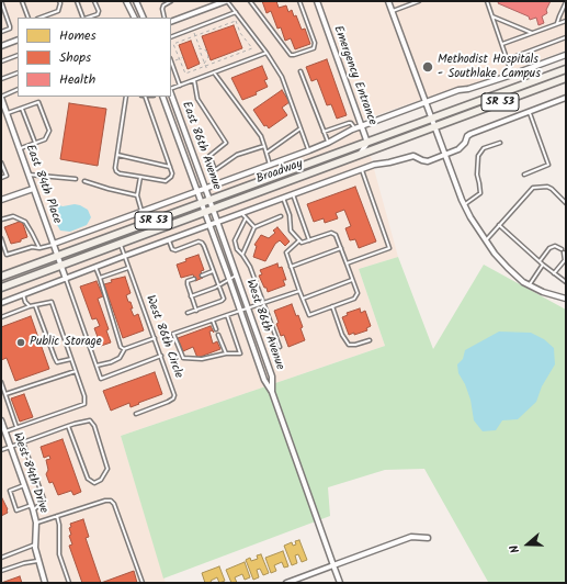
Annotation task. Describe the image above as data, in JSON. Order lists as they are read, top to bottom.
{
  "streets": {
    "main road": ["SR 53", "Broadway"],
    "street": [
      "Emergency Entrance",
      "East 86th Avenue",
      "East 84th Place",
      "West 86th Avenue",
      "West 84th Drive"
    ],
    "lane": ["West 86th Circle"]
  },
  "crossings": [
    ["Emergency Entrance", "Broadway"],
    ["East 86th Avenue", "Broadway"],
    ["East 86th Avenue", "West 86th Avenue"],
    ["Broadway", "East 84th Place"],
    ["Broadway", "West 86th Avenue"],
    ["Broadway", "West 86th Circle"]
  ],
  "places": ["Methodist Hospitals - Southlake Campus", "Public Storage"],
  "legend": ["Homes", "Shops", "Health"],
  "north": "left"
}
